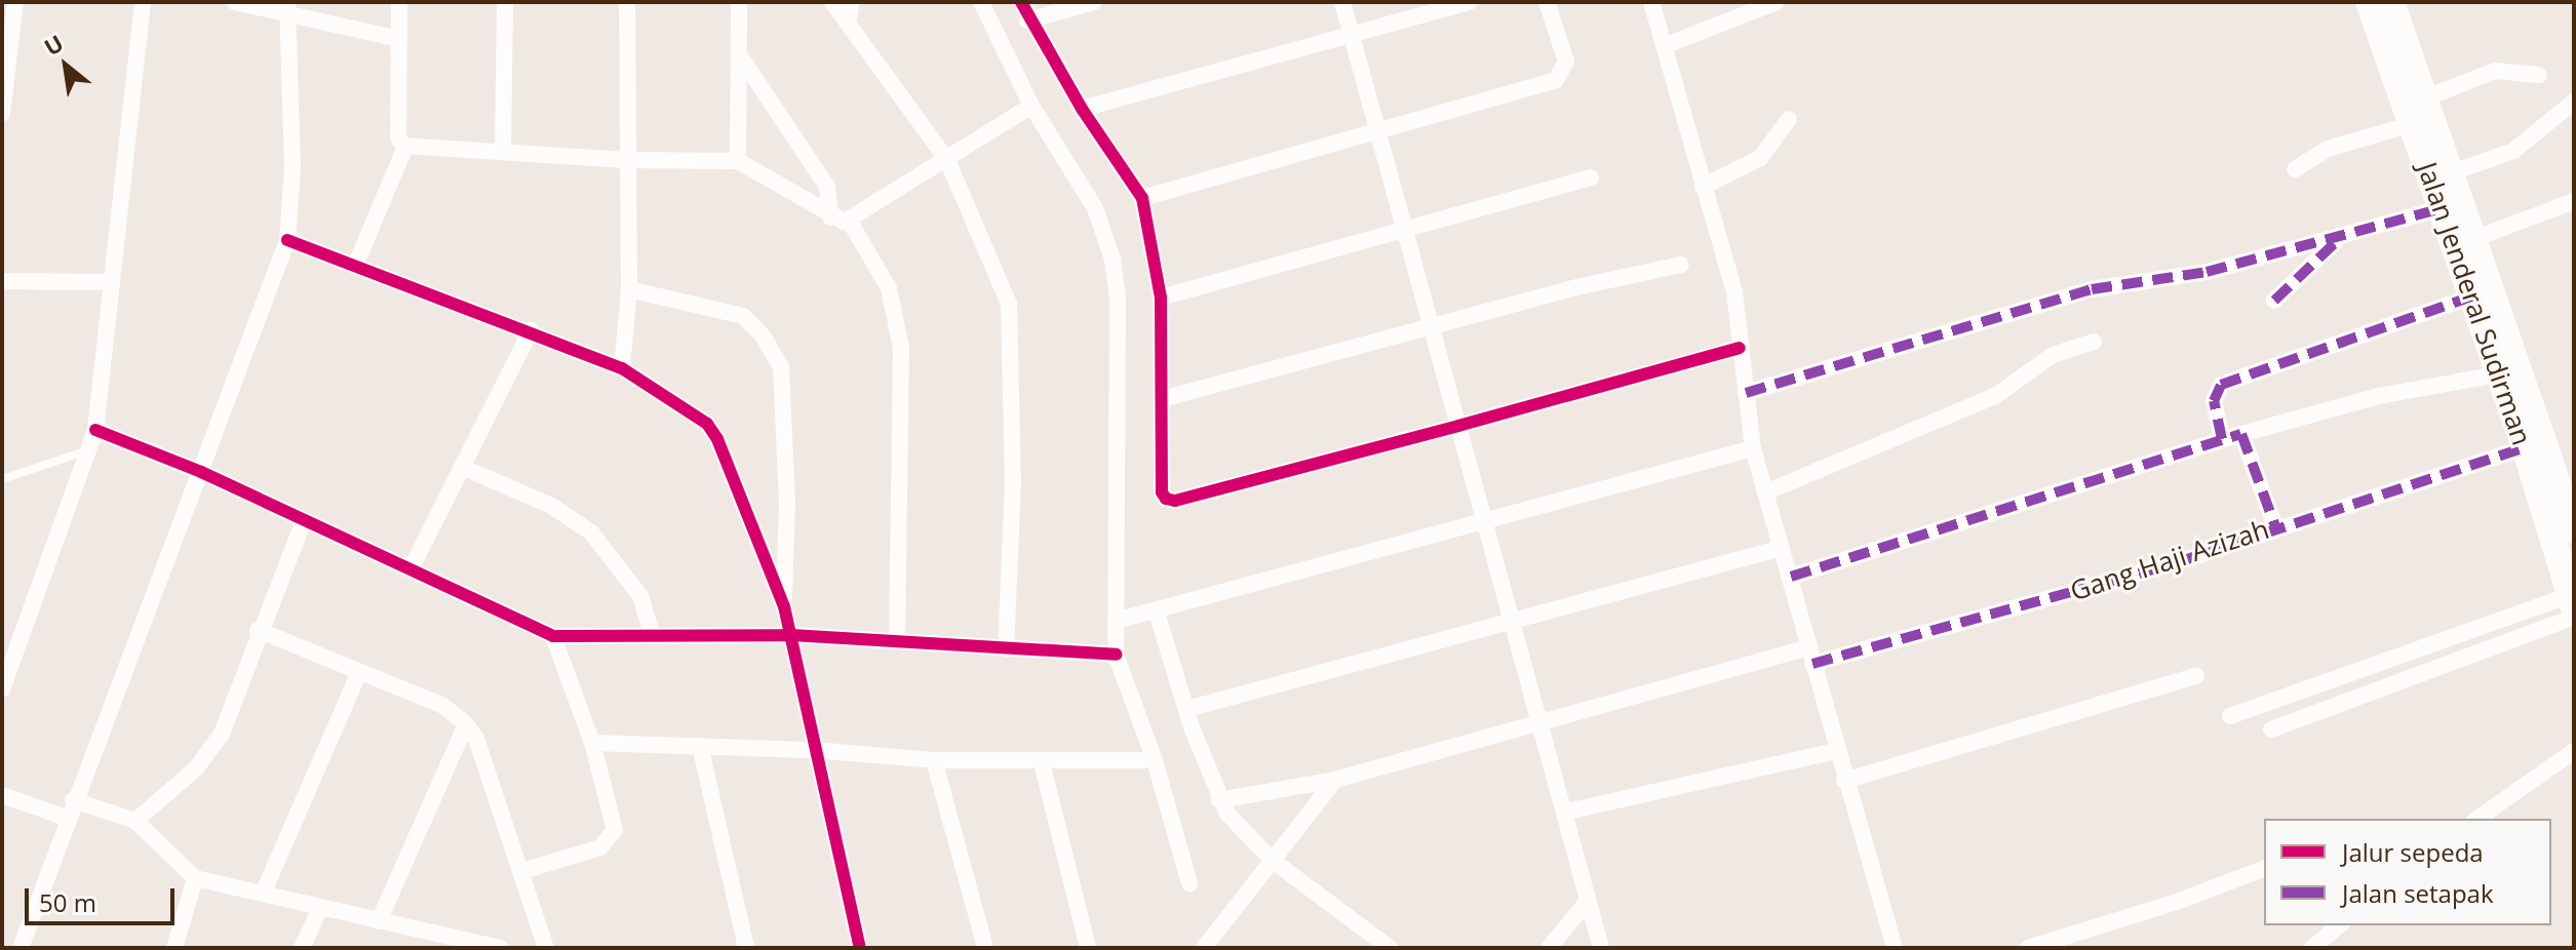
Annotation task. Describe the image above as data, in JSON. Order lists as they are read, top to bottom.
{
  "streets": {
    "highway": ["Jalan Jenderal Sudirman"],
    "street": ["Gang Haji Azizah"]
  },
  "crossings": [
    ["Jalan Jenderal Sudirman", "Gang Haji Azizah"]
  ],
  "legend": ["Jalur sepeda", "Jalan setapak"],
  "scale_bar": "50 m",
  "north": "top left"
}
